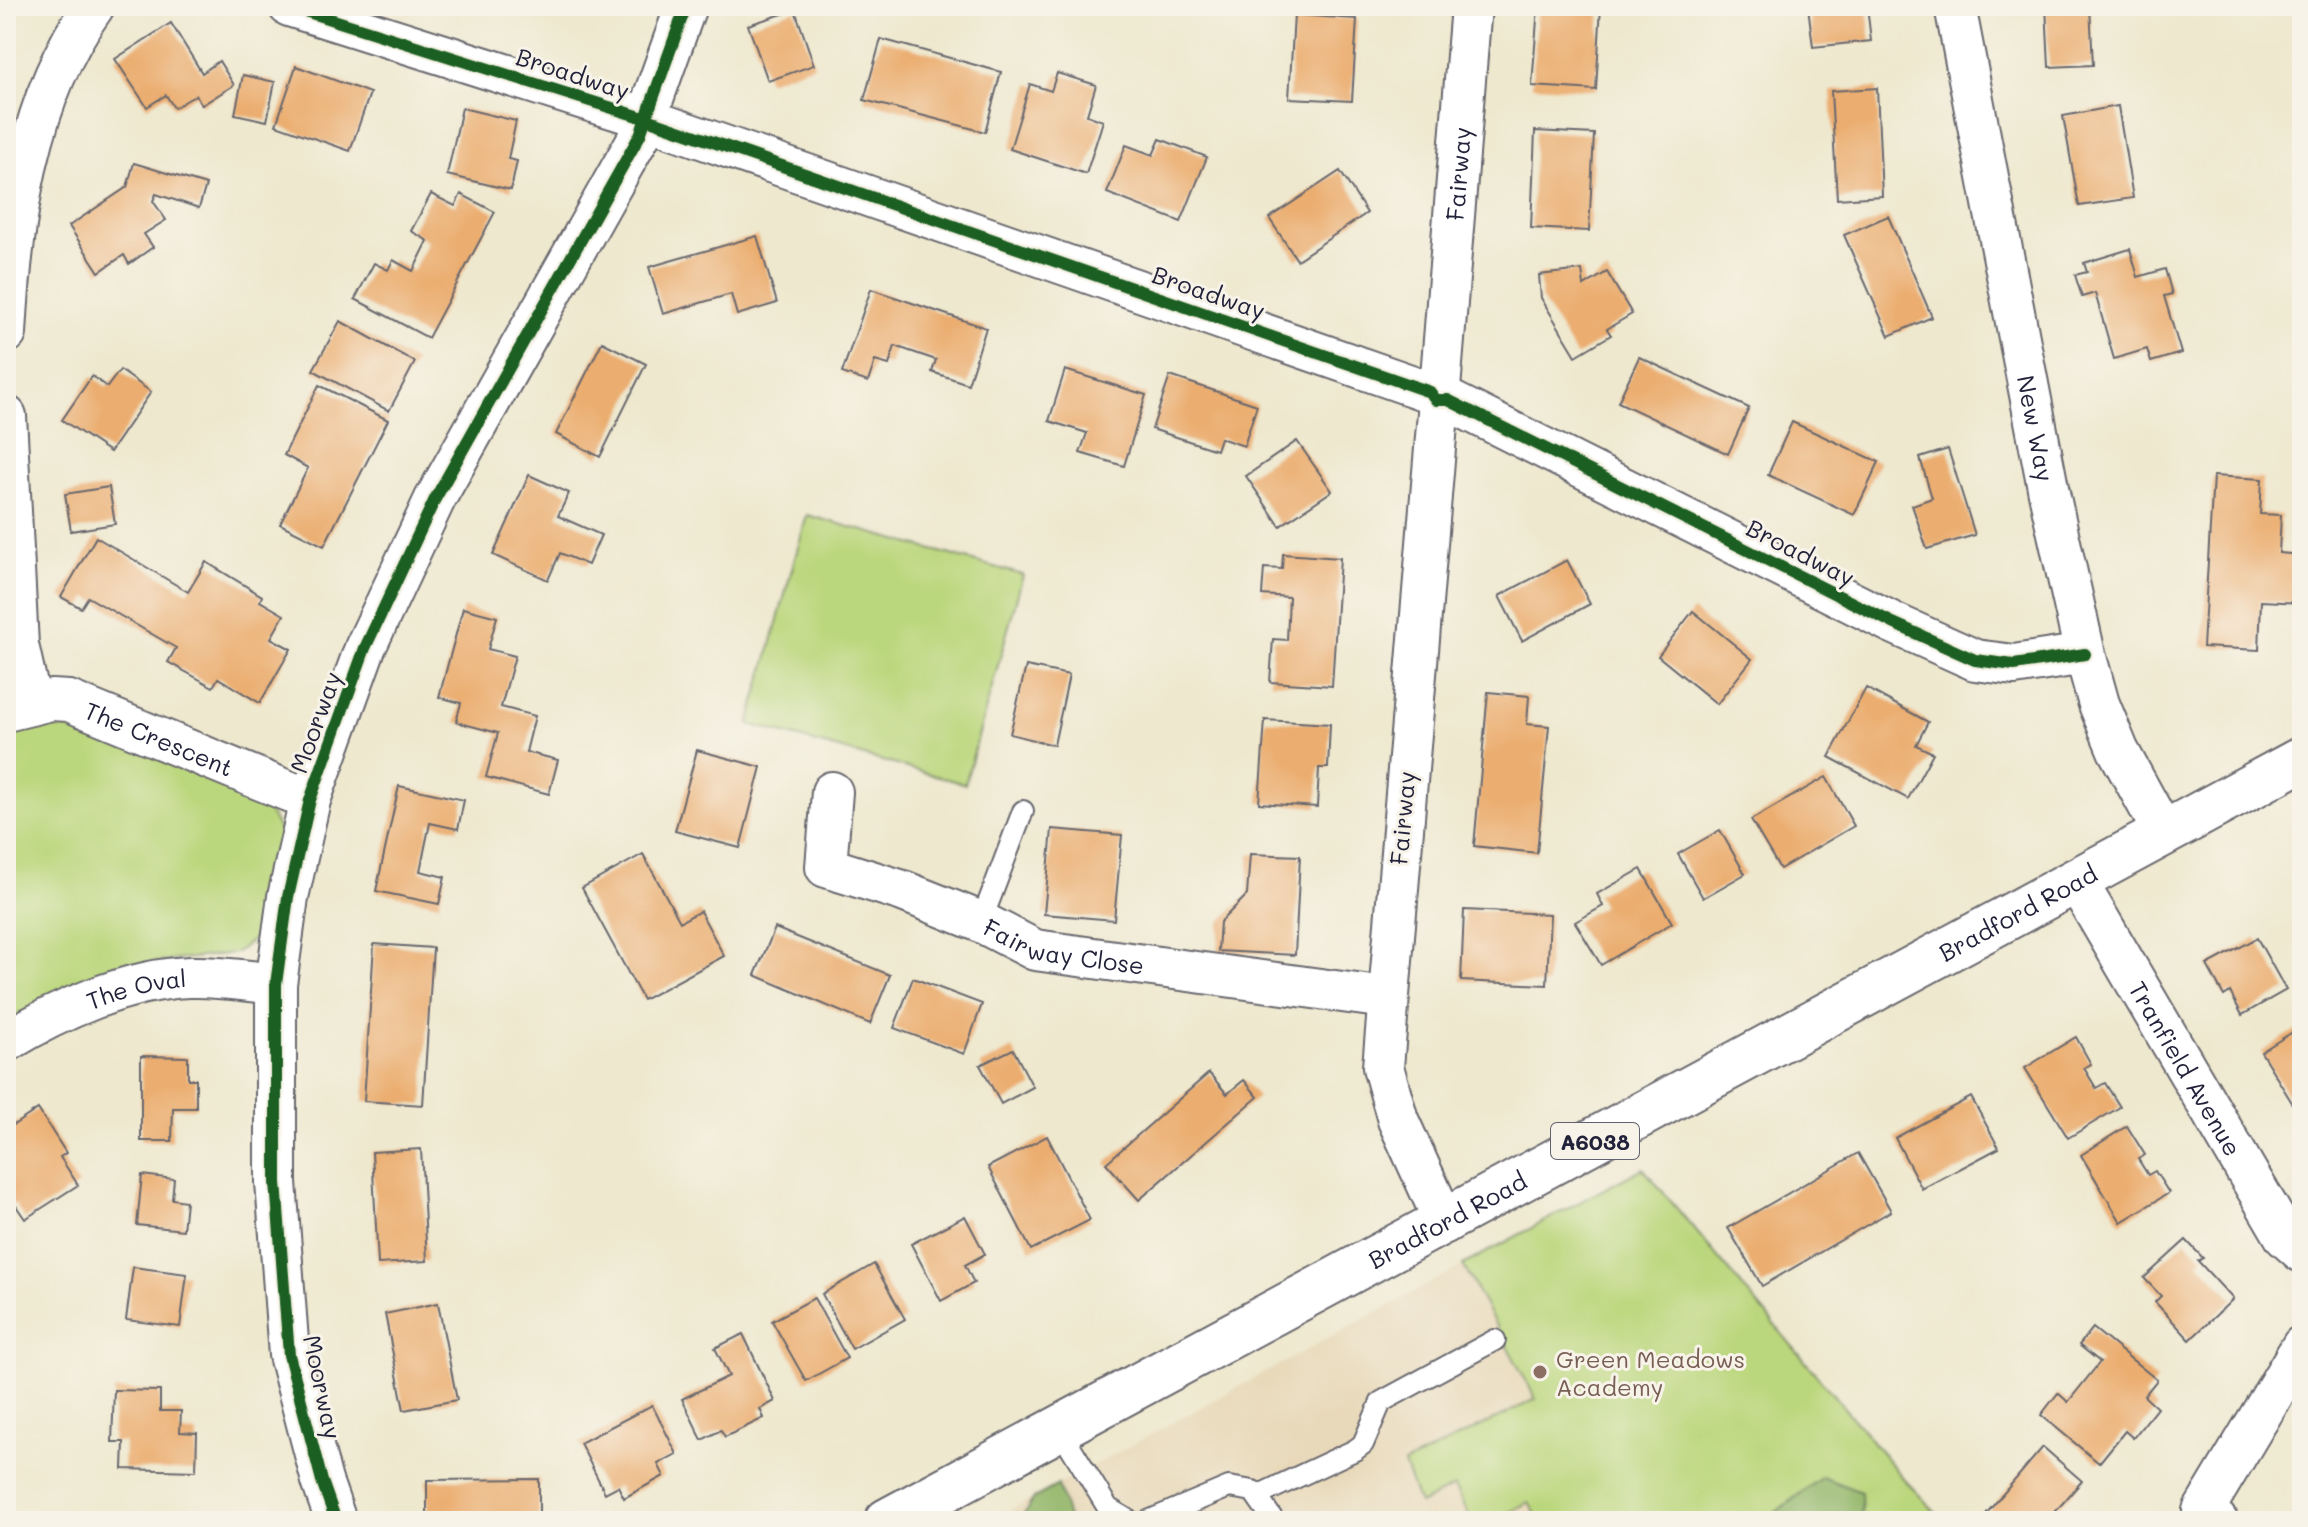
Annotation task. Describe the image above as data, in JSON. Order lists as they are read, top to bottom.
{
  "streets": {
    "main road": ["Bradford Road", "A6038"],
    "street": [
      "Broadway",
      "Fairway",
      "New Way",
      "Moorway",
      "The Crescent",
      "Fairway Close",
      "The Oval",
      "Tranfield Avenue"
    ]
  },
  "crossings": [
    ["Broadway", "Fairway"],
    ["Broadway", "New Way"],
    ["Broadway", "Moorway"],
    ["Fairway", "Bradford Road"],
    ["Fairway", "Fairway Close"],
    ["New Way", "Bradford Road"],
    ["Moorway", "The Crescent"],
    ["Moorway", "The Oval"],
    ["Bradford Road", "Tranfield Avenue"]
  ],
  "places": ["Green Meadows Academy"]
}
